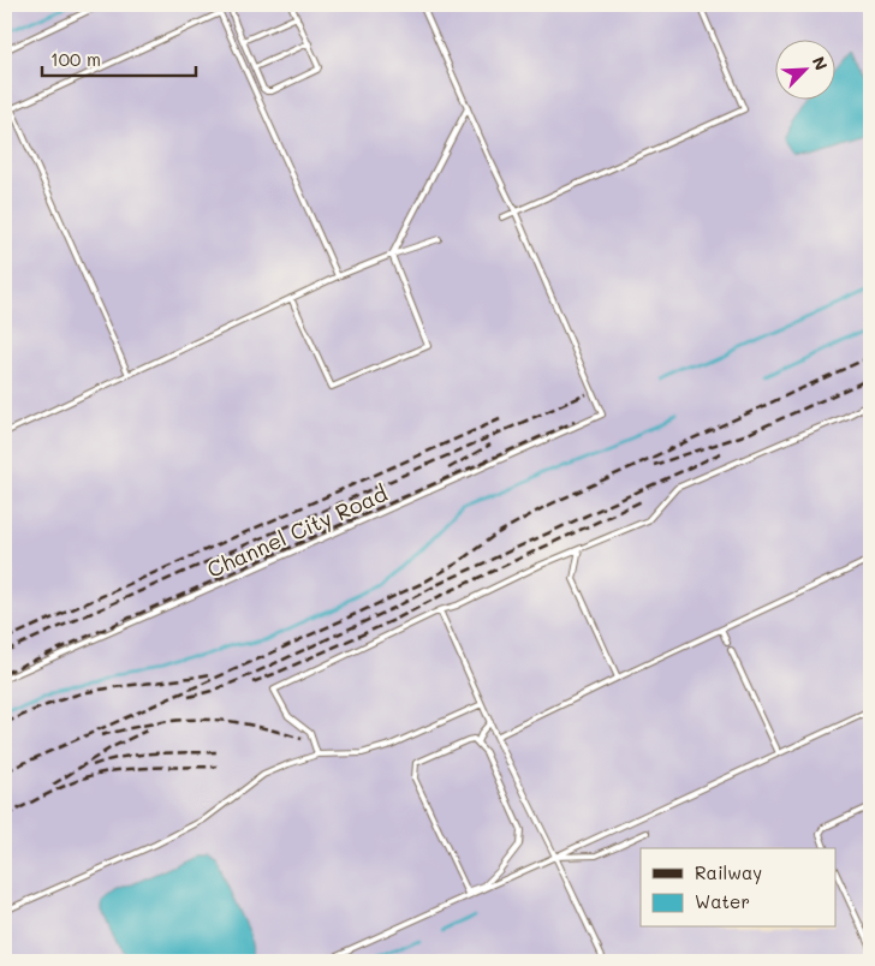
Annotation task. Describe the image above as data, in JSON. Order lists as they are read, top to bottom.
{
  "streets": {
    "lane": ["Channel City Road"]
  },
  "legend": ["Railway", "Water"],
  "scale_bar": "100 m",
  "north": "top right"
}
